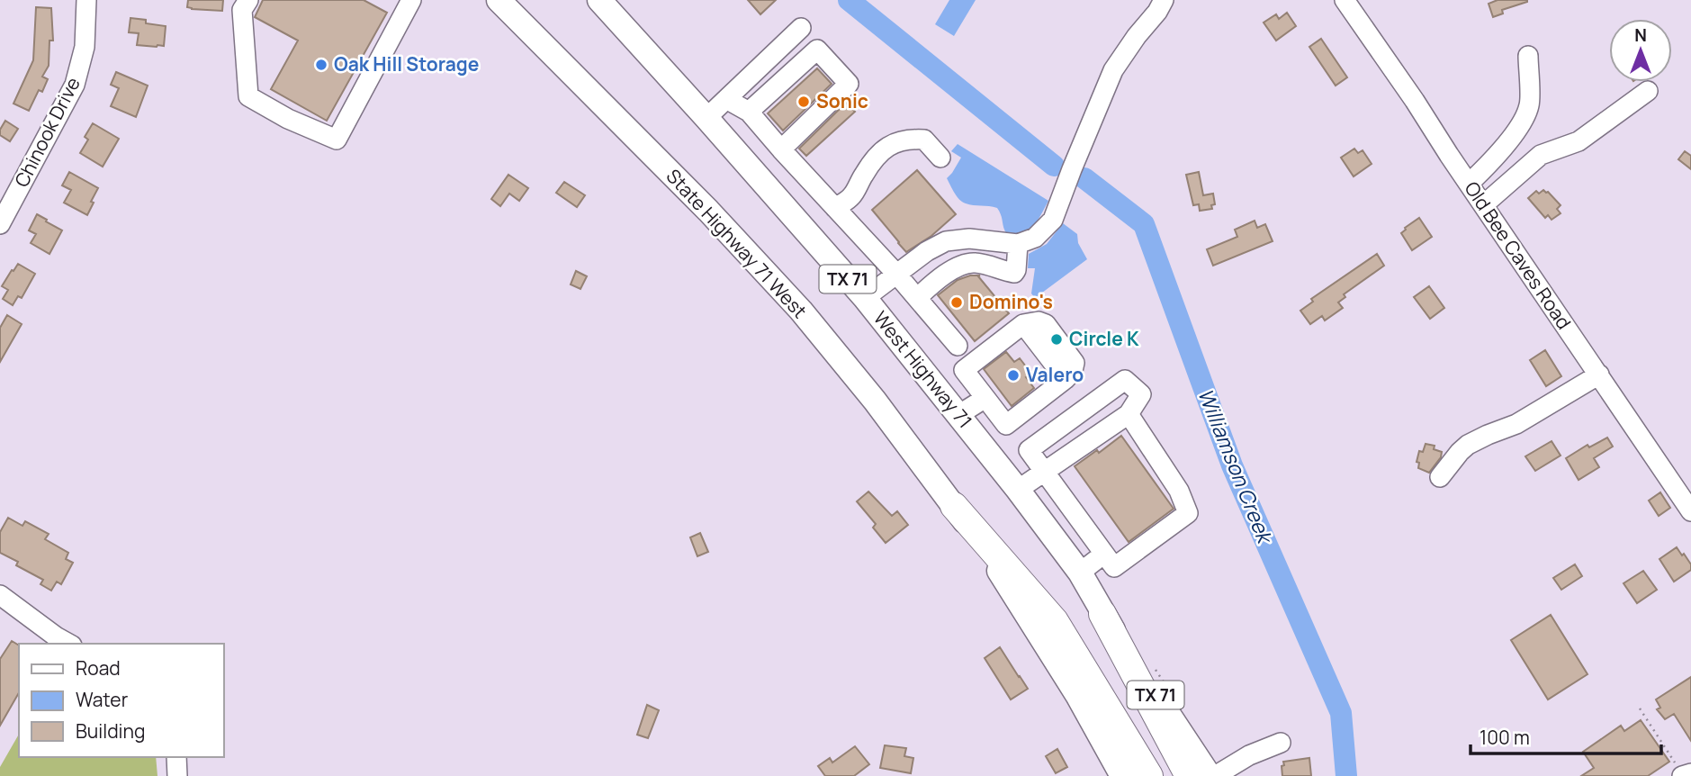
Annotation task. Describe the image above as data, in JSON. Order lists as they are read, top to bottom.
{
  "streets": {
    "highway": ["TX 71"],
    "main road": ["State Highway 71 West", "West Highway 71"],
    "street": ["Chinook Drive", "Old Bee Caves Road"]
  },
  "crossings": [
    ["State Highway 71 West", "TX 71"],
    ["TX 71", "West Highway 71"]
  ],
  "water": ["Williamson Creek"],
  "places": [
    "Oak Hill Storage",
    "Sonic",
    "Domino's",
    "Circle K",
    "Valero"
  ],
  "legend": ["Road", "Water", "Building"],
  "scale_bar": "100 m",
  "north": "top"
}
